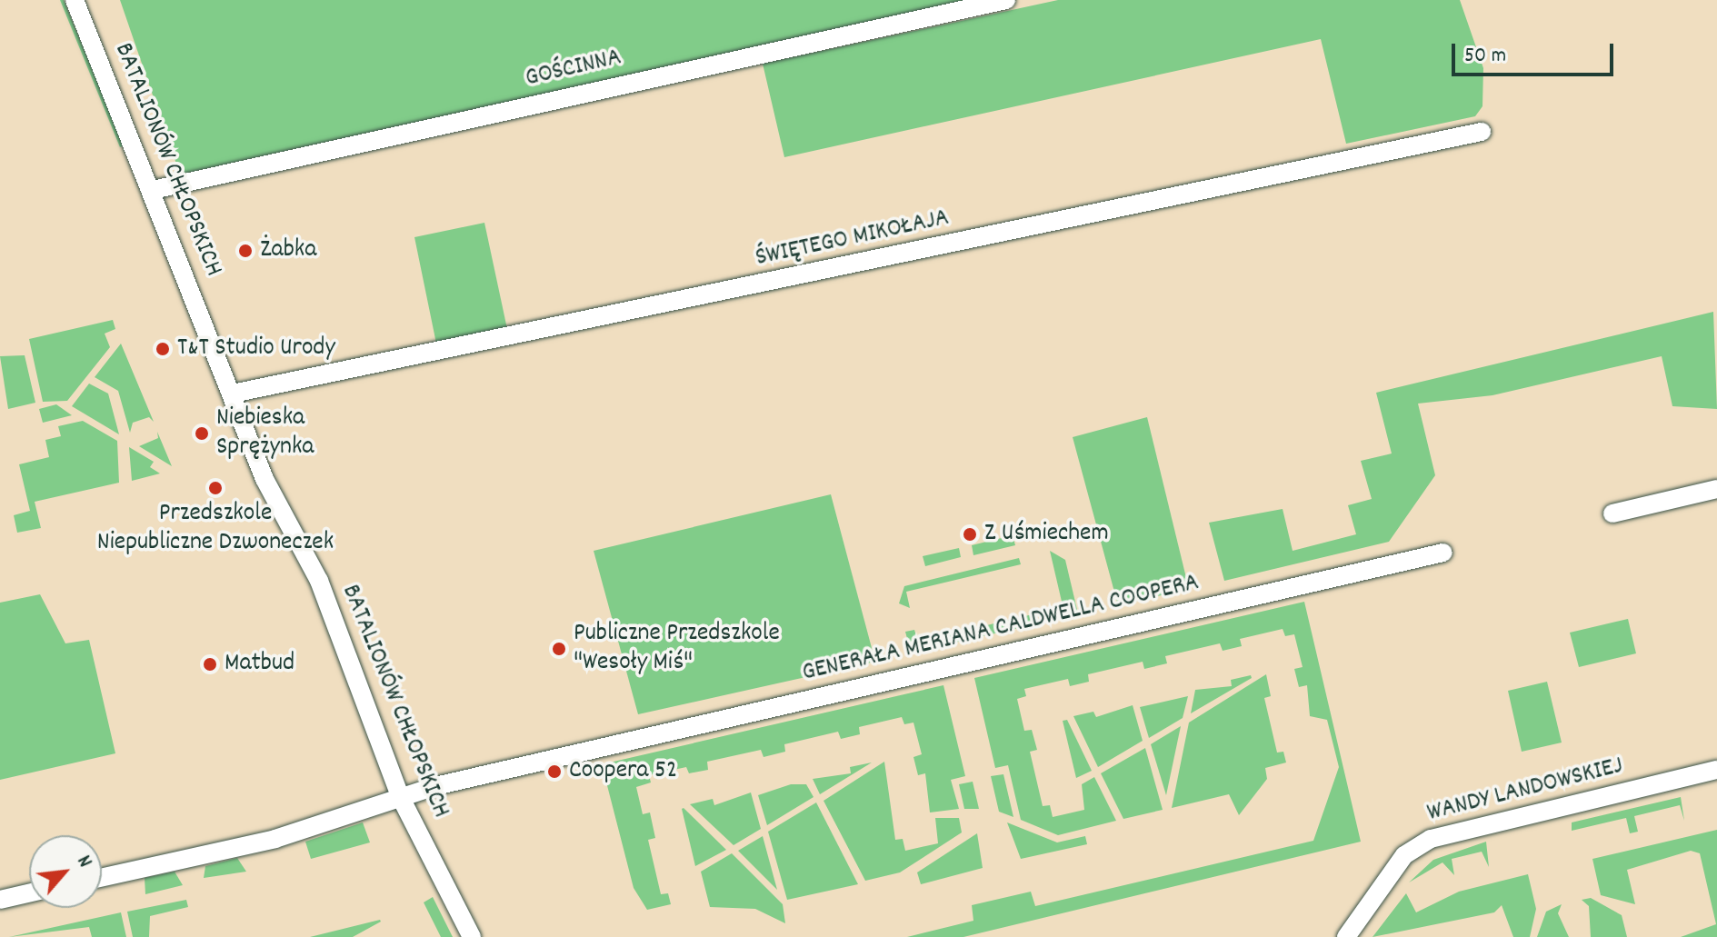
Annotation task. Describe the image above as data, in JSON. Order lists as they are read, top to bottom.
{
  "streets": {
    "street": [
      "GOŚCINNA",
      "BATALIONÓW CHŁOPSKICH",
      "ŚWIĘTEGO MIKOŁAJA",
      "GENERAŁA MERIANA CALDWELLA COOPERA",
      "WANDY LANDOWSKIEJ"
    ]
  },
  "crossings": [
    ["GOŚCINNA", "BATALIONÓW CHŁOPSKICH"],
    ["BATALIONÓW CHŁOPSKICH", "ŚWIĘTEGO MIKOŁAJA"],
    ["BATALIONÓW CHŁOPSKICH", "GENERAŁA MERIANA CALDWELLA COOPERA"]
  ],
  "places": [
    "Żabka",
    "T&T Studio Urody",
    "Niebieska Sprężynka",
    "Przedszkole Niepubliczne Dzwoneczek",
    "Z Uśmiechem",
    "Publiczne Przedszkole \"Wesoły Miś\"",
    "Matbud",
    "Coopera 52"
  ],
  "scale_bar": "50 m",
  "north": "top right"
}
